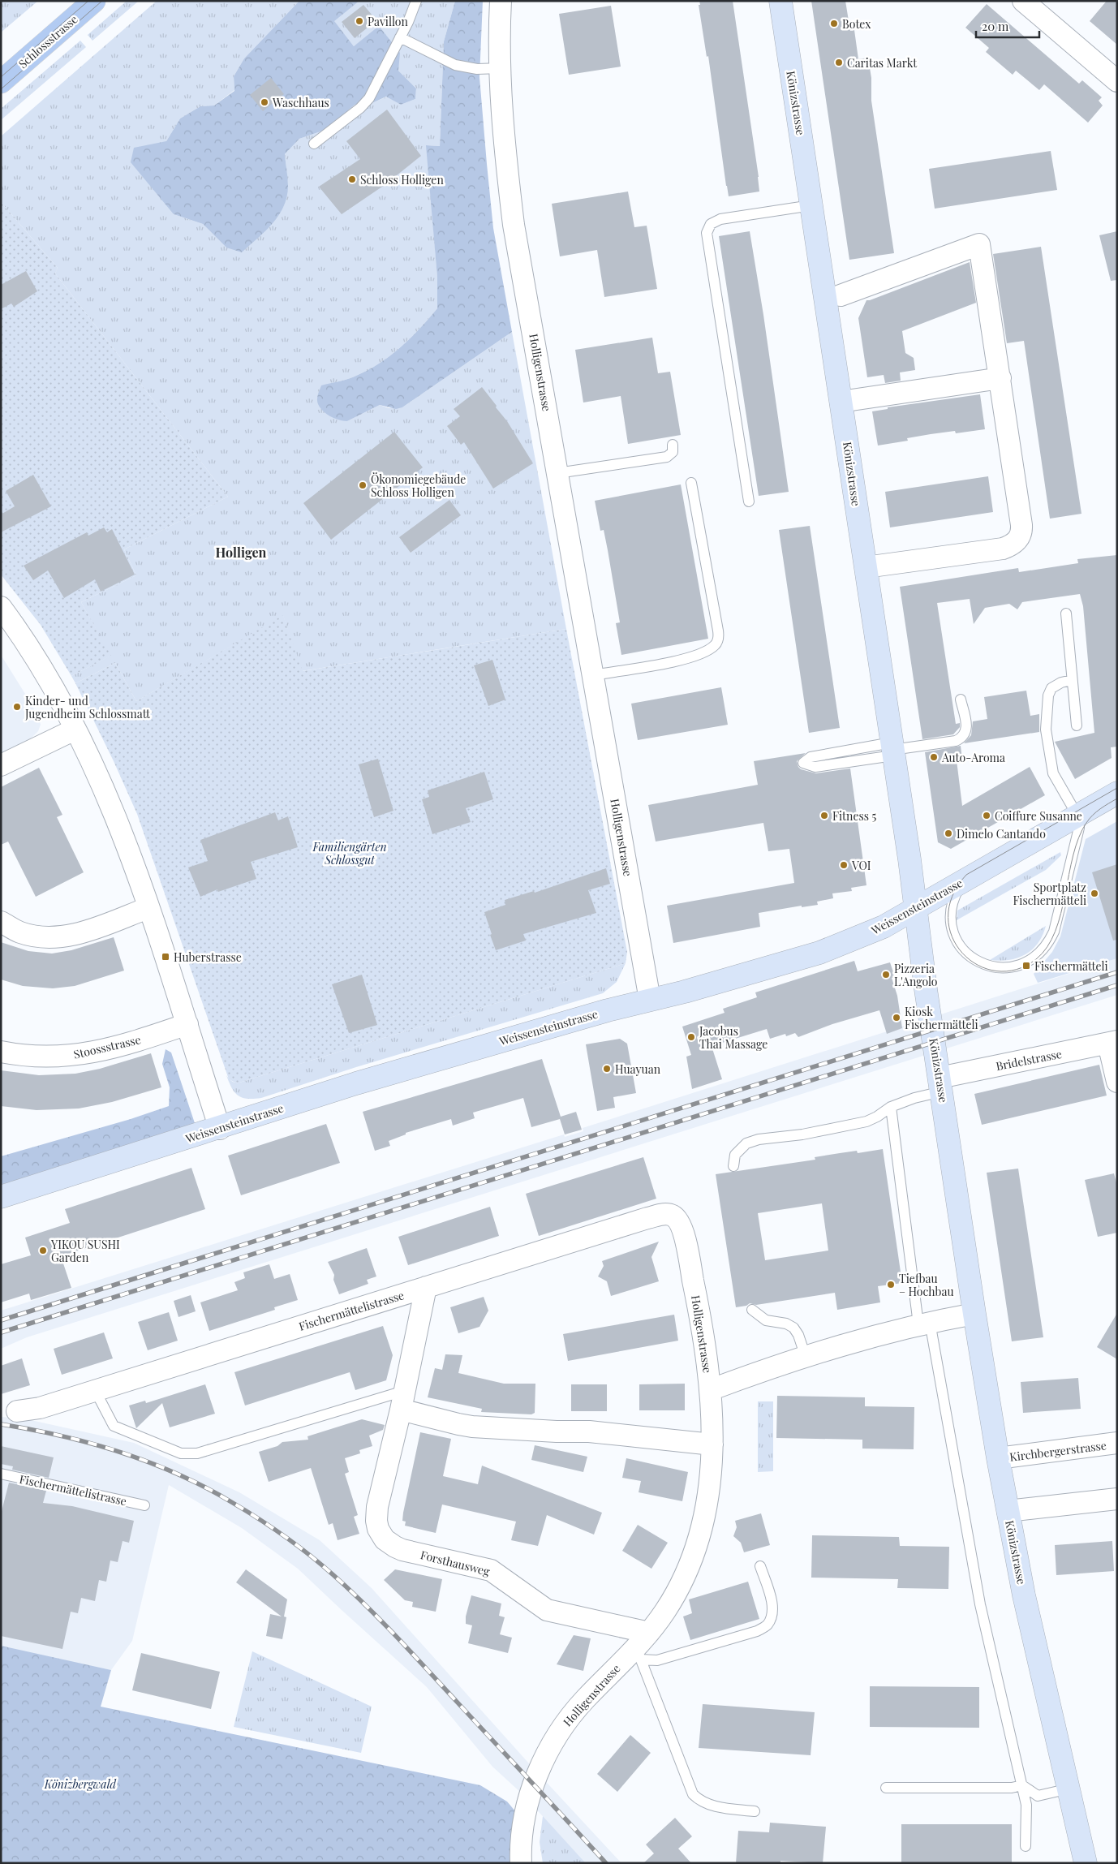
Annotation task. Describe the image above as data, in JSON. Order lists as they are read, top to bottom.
{
  "streets": {
    "main road": ["Schlossstrasse", "Könizstrasse", "Weissensteinstrasse"],
    "street": [
      "Holligenstrasse",
      "Stoossstrasse",
      "Bridelstrasse",
      "Fischermättelistrasse",
      "Kirchbergerstrasse",
      "Forsthausweg"
    ]
  },
  "crossings": [
    ["Könizstrasse", "Weissensteinstrasse"],
    ["Könizstrasse", "Bridelstrasse"],
    ["Könizstrasse", "Kirchbergerstrasse"],
    ["Holligenstrasse", "Weissensteinstrasse"],
    ["Holligenstrasse", "Fischermättelistrasse"],
    ["Holligenstrasse", "Forsthausweg"],
    ["Fischermättelistrasse", "Forsthausweg"]
  ],
  "districts": ["Holligen"],
  "parks": ["Familiengärten Schlossgut", "Könizbergwald"],
  "places": {
    "other": [
      "Pavillon",
      "Botex",
      "Caritas Markt",
      "Waschhaus",
      "Schloss Holligen",
      "Ökonomiegebäude Schloss Holligen",
      "Kinder- und Jugendheim Schlossmatt",
      "Auto-Aroma",
      "Fitness 5",
      "Coiffure Susanne",
      "Dimelo Cantando",
      "VOI",
      "Sportplatz Fischermätteli",
      "Pizzeria L'Angolo",
      "Kiosk Fischermätteli",
      "Jacobus Thai Massage",
      "Huayuan",
      "YIKOU SUSHI Garden",
      "Tiefbau – Hochbau"
    ],
    "transit": ["Huberstrasse", "Fischermätteli"]
  },
  "scale_bar": "20 m"
}
